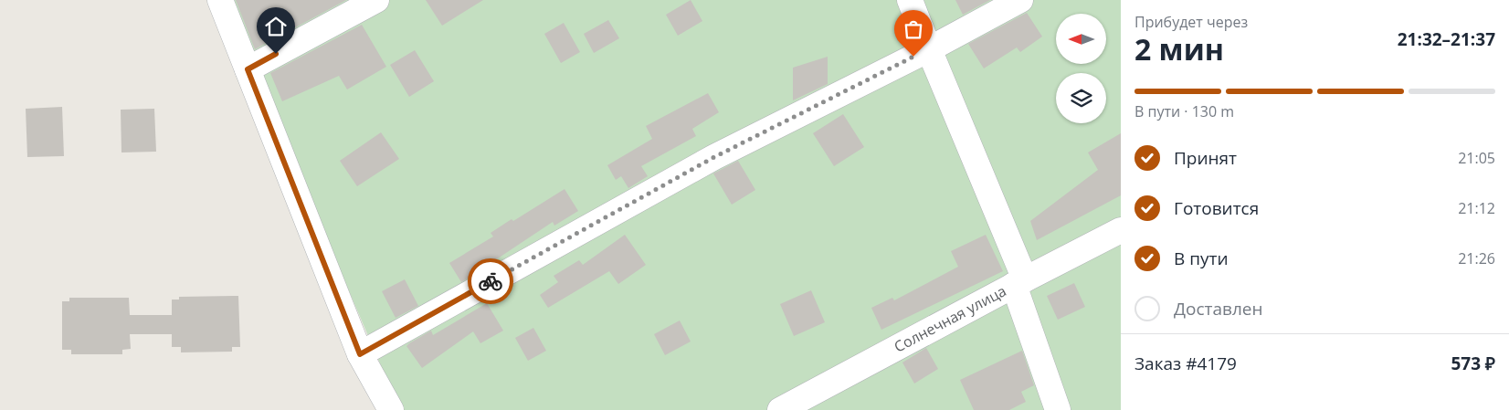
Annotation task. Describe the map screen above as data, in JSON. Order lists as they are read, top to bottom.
{
  "streets": {
    "lane": ["Солнечная улица"]
  },
  "north": "left",
  "page": {
    "heading": ["2 мин", "Прибудет через", "21:32–21:37"],
    "panel": ["Заказ #4179", "573 ₽"],
    "bar": "В пути · 130 m",
    "list": [
      ["Принят", "21:05"],
      ["Готовится", "21:12"],
      ["В пути", "21:26"],
      "Доставлен"
    ]
  }
}
